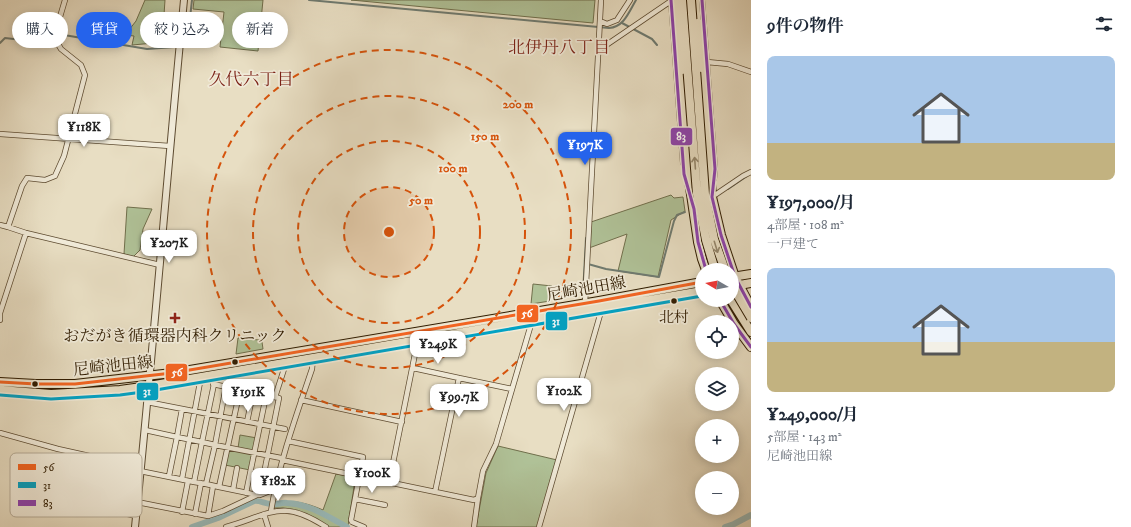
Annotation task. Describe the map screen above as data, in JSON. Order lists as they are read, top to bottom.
{
  "streets": {
    "main road": ["尼崎池田線"]
  },
  "districts": ["北伊丹八丁目", "久代六丁目"],
  "places": {
    "other": ["北村"],
    "health": ["おだがき循環器内科クリニック"]
  },
  "lines": ["transit line 83", "transit line 56", "transit line 31"],
  "legend": ["56", "31", "83"],
  "north": "left",
  "page": {
    "heading": "9件の物件",
    "chip": [
      "購入",
      "賃貸",
      "絞り込み",
      "新着"
    ],
    "list": [
      {
        "name": "¥197,000/月",
        "note": "4部屋 · 108 m² · 一戸建て"
      },
      {
        "name": "¥249,000/月",
        "note": "5部屋 · 143 m² · 尼崎池田線"
      }
    ],
    "price": [
      "¥118K",
      "¥197K",
      "¥207K",
      "¥249K",
      "¥102K",
      "¥191K",
      "¥99.7K",
      "¥100K",
      "¥182K"
    ],
    "map_buttons": ["+", "−"]
  },
  "rings": [
    "200 m",
    "150 m",
    "100 m",
    "50 m"
  ]
}
